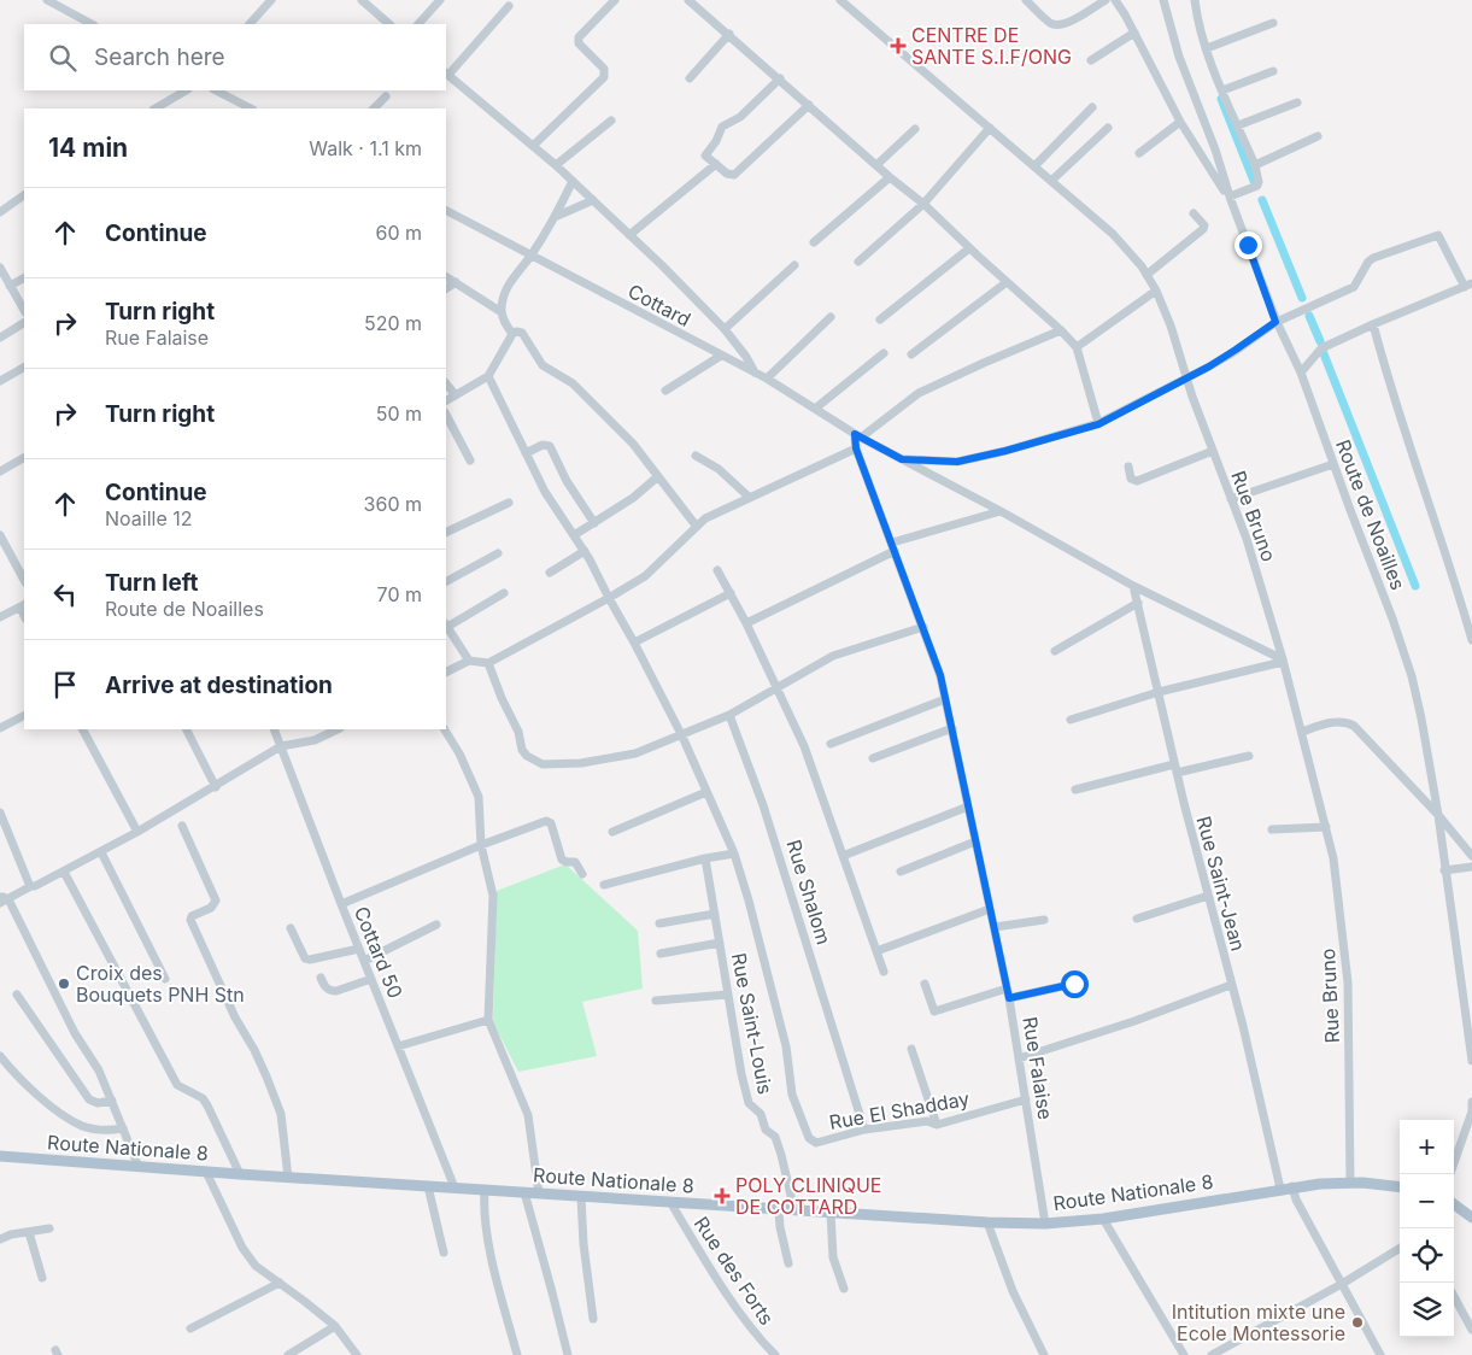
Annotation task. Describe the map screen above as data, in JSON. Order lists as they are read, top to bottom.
{
  "streets": {
    "main road": ["Route Nationale 8"],
    "street": [
      "Cottard",
      "Route de Noailles",
      "Rue Bruno",
      "Rue Saint-Jean",
      "Rue Shalom",
      "Cottard 50",
      "Rue Saint-Louis",
      "Rue Falaise",
      "Rue El Shadday",
      "Rue des Forts"
    ]
  },
  "crossings": [
    ["Cottard", "Rue Bruno"],
    ["Cottard", "Rue Saint-Jean"],
    ["Cottard", "Rue Falaise"],
    ["Rue Bruno", "Route Nationale 8"],
    ["Rue Saint-Jean", "Route Nationale 8"],
    ["Rue Shalom", "Rue El Shadday"],
    ["Cottard 50", "Route Nationale 8"],
    ["Rue Saint-Louis", "Route Nationale 8"],
    ["Rue Falaise", "Rue El Shadday"],
    ["Rue Falaise", "Route Nationale 8"],
    ["Route Nationale 8", "Rue des Forts"]
  ],
  "places": {
    "health": ["CENTRE DE SANTE S.I.F/ONG", "POLY CLINIQUE DE COTTARD"],
    "other": ["Croix des Bouquets PNH Stn", "Intitution mixte une Ecole Montessorie"]
  },
  "page": {
    "search": "Search here",
    "heading": ["14 min", "Walk · 1.1 km"],
    "list": [
      ["Continue", "60 m"],
      ["Turn right", "Rue Falaise", "520 m"],
      ["Turn right", "50 m"],
      ["Continue", "Noaille 12", "360 m"],
      ["Turn left", "Route de Noailles", "70 m"],
      "Arrive at destination"
    ],
    "map_buttons": ["+", "−"]
  }
}
